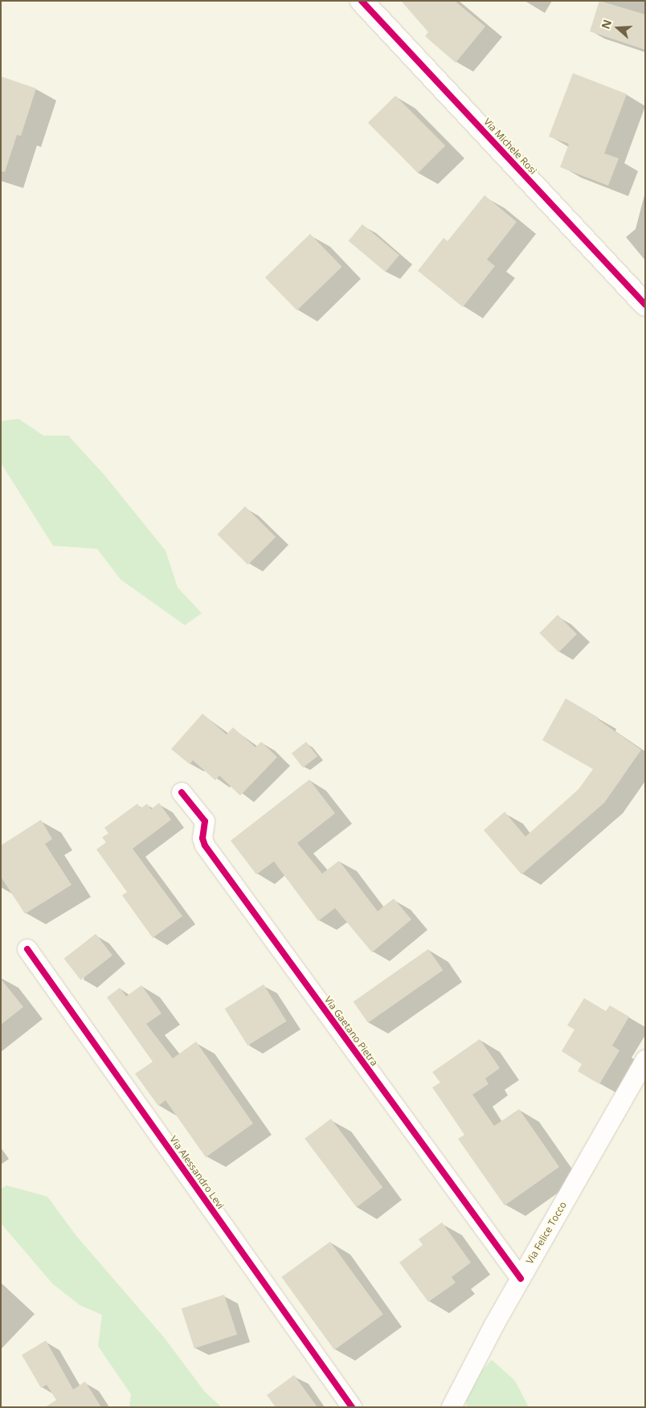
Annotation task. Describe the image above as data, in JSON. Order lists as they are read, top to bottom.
{
  "streets": {
    "street": [
      "Via Michele Rosi",
      "Via Gaetano Pietra",
      "Via Alessandro Levi",
      "Via Felice Tocco"
    ]
  },
  "crossings": [
    ["Via Gaetano Pietra", "Via Felice Tocco"]
  ],
  "north": "left"
}
